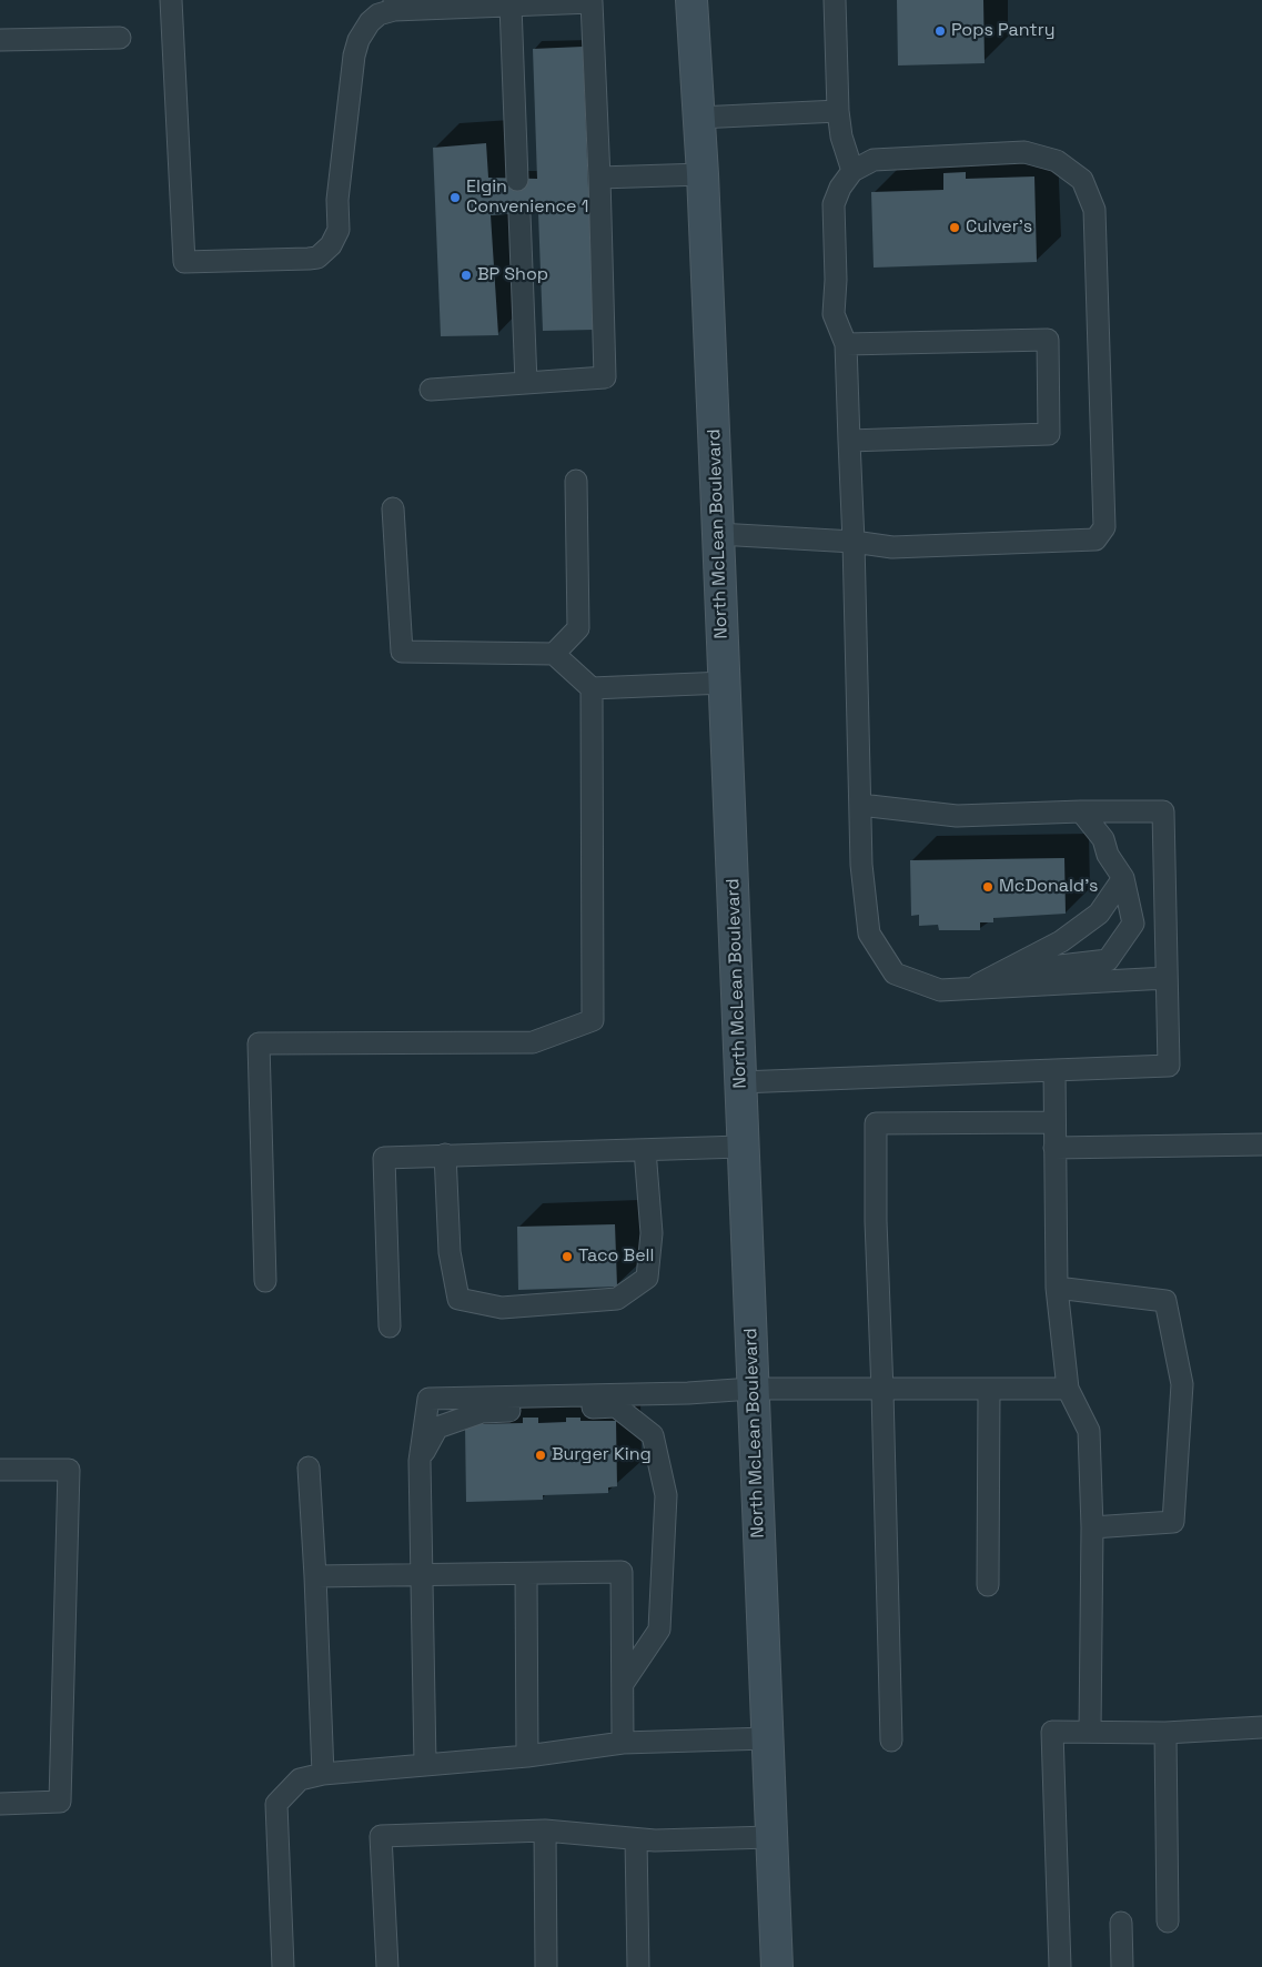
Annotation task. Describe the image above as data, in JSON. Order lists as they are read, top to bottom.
{
  "streets": {
    "main road": ["North McLean Boulevard"]
  },
  "places": [
    "Pops Pantry",
    "Elgin Convenience 1",
    "Culver's",
    "BP Shop",
    "McDonald's",
    "Taco Bell",
    "Burger King"
  ]
}
